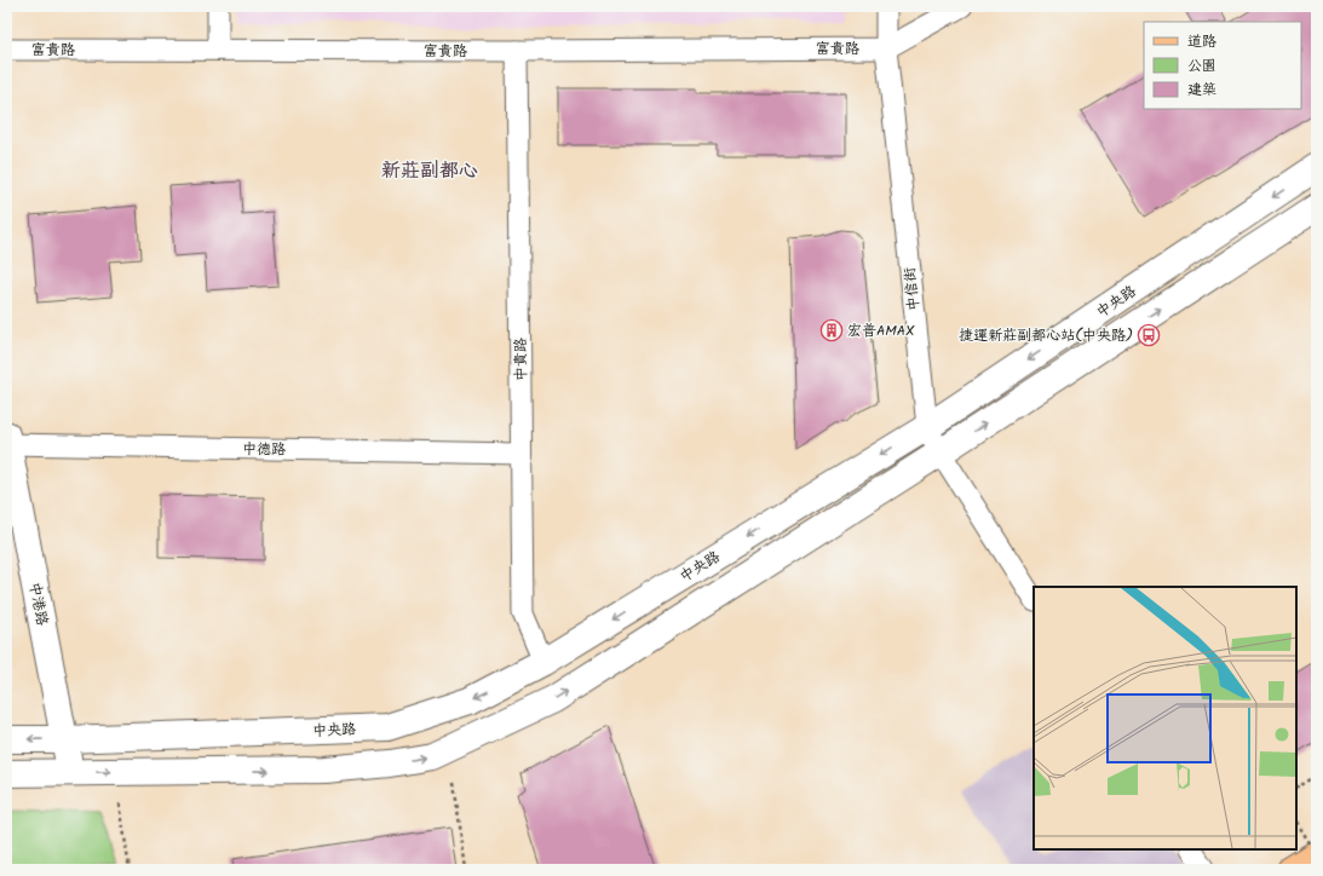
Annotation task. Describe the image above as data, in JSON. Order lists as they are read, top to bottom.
{
  "streets": {
    "street": [
      "富貴路",
      "中信街",
      "中央路",
      "中貴路",
      "中德路",
      "中港路"
    ]
  },
  "crossings": [
    ["富貴路", "中信街"],
    ["富貴路", "中貴路"],
    ["中信街", "中央路"],
    ["中央路", "中貴路"],
    ["中央路", "中港路"],
    ["中貴路", "中德路"],
    ["中德路", "中港路"]
  ],
  "districts": ["新莊副都心"],
  "places": {
    "building": ["宏普AMAX"],
    "bus stop": ["捷運新莊副都心站(中央路)"]
  },
  "legend": ["道路", "公園", "建築"]
}
